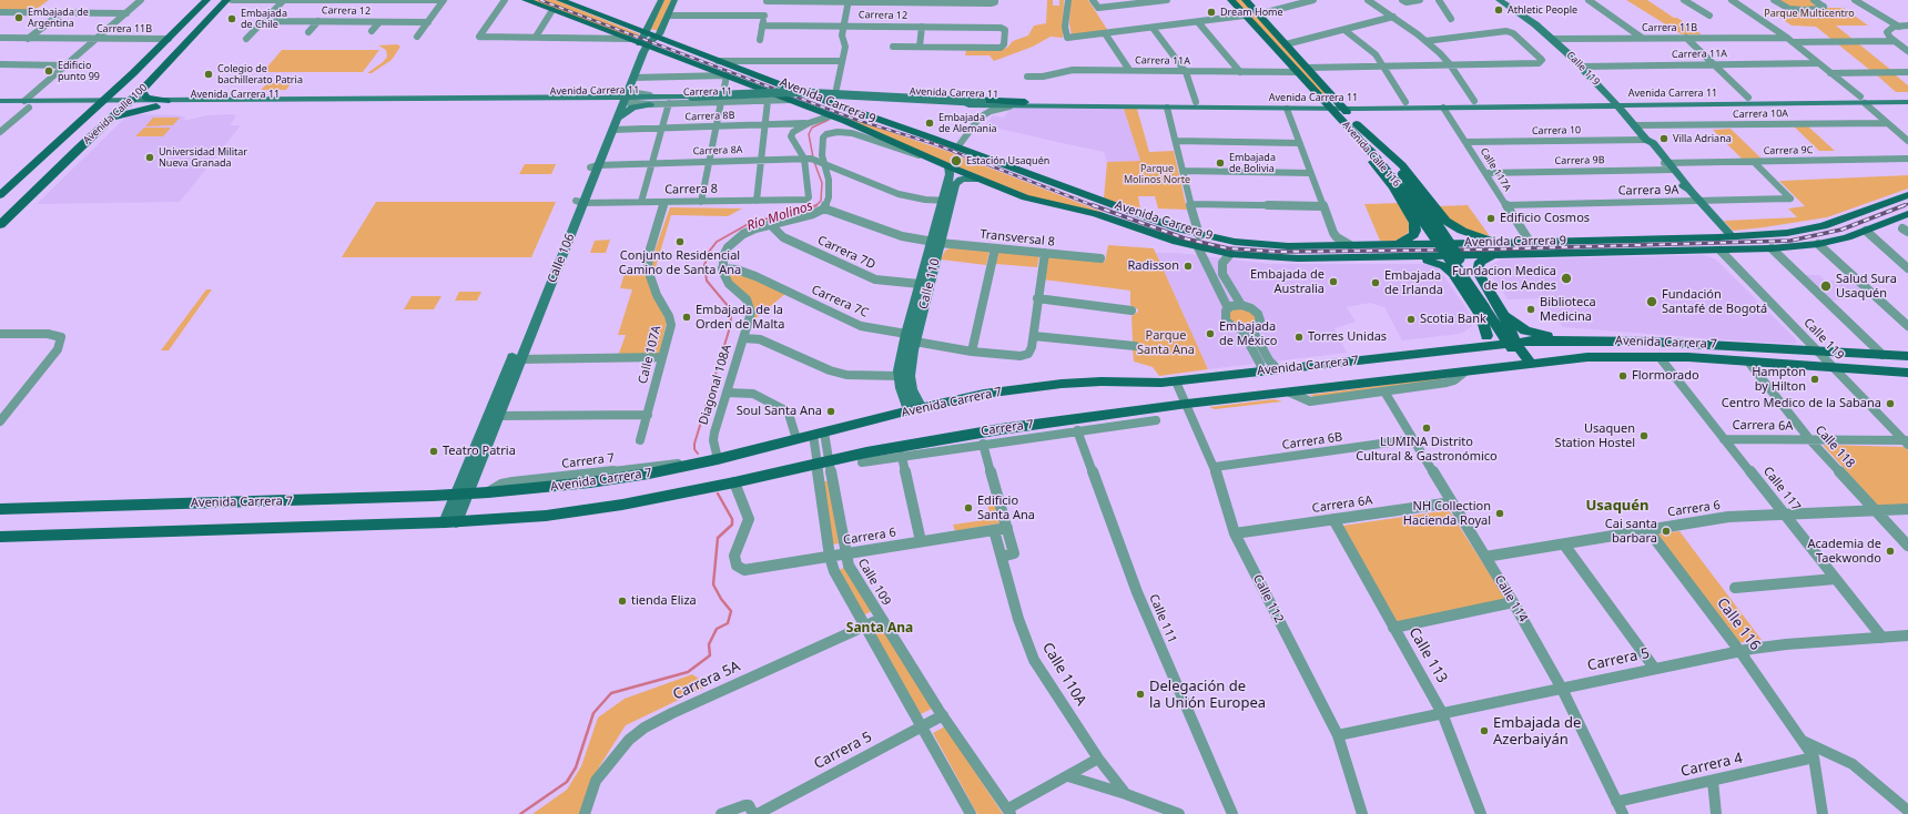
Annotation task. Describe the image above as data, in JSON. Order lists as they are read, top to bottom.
{
  "streets": {
    "main road": [
      "Calle 119",
      "Avenida Carrera 11",
      "Avenida Carrera 9",
      "Avenida Calle 100",
      "Avenida Calle 116",
      "Calle 106",
      "Calle 110",
      "Avenida Carrera 7"
    ],
    "street": [
      "Carrera 12",
      "Carrera 11B",
      "Carrera 11A",
      "Carrera 11",
      "Carrera 10A",
      "Carrera 8B",
      "Carrera 10",
      "Carrera 8A",
      "Carrera 9C",
      "Carrera 9B",
      "Calle 117A",
      "Carrera 8",
      "Carrera 9A",
      "Transversal 8",
      "Carrera 7D",
      "Carrera 7C",
      "Calle 107A",
      "Diagonal 108A",
      "Carrera 6A",
      "Carrera 7",
      "Carrera 6B",
      "Calle 118",
      "Calle 117",
      "Carrera 6",
      "Calle 109",
      "Calle 112",
      "Calle 114",
      "Calle 111",
      "Calle 116",
      "Calle 113",
      "Carrera 5",
      "Calle 110A",
      "Carrera 5A",
      "Carrera 4"
    ]
  },
  "crossings": [
    ["Carrera 11B", "Calle 119"],
    ["Carrera 11B", "Avenida Calle 100"],
    ["Carrera 11A", "Calle 119"],
    ["Carrera 11A", "Avenida Calle 116"],
    ["Calle 119", "Avenida Carrera 11"],
    ["Calle 119", "Avenida Carrera 9"],
    ["Calle 119", "Carrera 10A"],
    ["Calle 119", "Carrera 10"],
    ["Calle 119", "Carrera 9C"],
    ["Calle 119", "Carrera 9B"],
    ["Calle 119", "Carrera 9A"],
    ["Calle 119", "Avenida Carrera 7"],
    ["Calle 119", "Carrera 6A"],
    ["Avenida Carrera 11", "Carrera 11"],
    ["Avenida Carrera 11", "Avenida Calle 100"],
    ["Avenida Carrera 11", "Avenida Calle 116"],
    ["Avenida Carrera 11", "Calle 117A"],
    ["Avenida Carrera 11", "Calle 106"],
    ["Carrera 11", "Avenida Carrera 9"],
    ["Carrera 11", "Calle 106"],
    ["Avenida Carrera 9", "Calle 117A"],
    ["Avenida Carrera 9", "Calle 106"],
    ["Avenida Carrera 9", "Calle 110"],
    ["Carrera 8B", "Calle 106"],
    ["Carrera 10", "Calle 117A"],
    ["Carrera 8A", "Carrera 8"],
    ["Carrera 8A", "Calle 106"],
    ["Carrera 8A", "Calle 110"],
    ["Carrera 9C", "Carrera 9B"],
    ["Carrera 9C", "Carrera 9A"],
    ["Carrera 9B", "Calle 117A"],
    ["Calle 117A", "Carrera 9A"],
    ["Carrera 8", "Calle 106"],
    ["Carrera 8", "Calle 107A"],
    ["Transversal 8", "Calle 110"],
    ["Carrera 7D", "Calle 110"],
    ["Calle 106", "Avenida Carrera 7"],
    ["Calle 110", "Carrera 7C"],
    ["Calle 110", "Avenida Carrera 7"],
    ["Carrera 7C", "Diagonal 108A"],
    ["Avenida Carrera 7", "Diagonal 108A"],
    ["Avenida Carrera 7", "Calle 118"],
    ["Avenida Carrera 7", "Calle 117"],
    ["Avenida Carrera 7", "Carrera 6"],
    ["Avenida Carrera 7", "Calle 109"],
    ["Avenida Carrera 7", "Calle 112"],
    ["Carrera 6A", "Calle 118"],
    ["Carrera 6A", "Calle 117"],
    ["Carrera 6A", "Calle 112"],
    ["Carrera 6A", "Calle 114"],
    ["Carrera 6A", "Calle 113"],
    ["Carrera 7", "Calle 111"],
    ["Carrera 6B", "Calle 112"],
    ["Carrera 6B", "Calle 114"],
    ["Calle 118", "Carrera 6"],
    ["Calle 117", "Carrera 6"],
    ["Calle 117", "Carrera 5"],
    ["Carrera 6", "Calle 109"],
    ["Carrera 6", "Calle 114"],
    ["Carrera 6", "Calle 116"],
    ["Carrera 6", "Calle 110A"],
    ["Calle 109", "Carrera 5"],
    ["Calle 109", "Carrera 5A"],
    ["Calle 112", "Carrera 5"],
    ["Calle 114", "Carrera 5"],
    ["Calle 114", "Carrera 4"],
    ["Calle 116", "Carrera 5"],
    ["Calle 116", "Carrera 4"],
    ["Calle 113", "Carrera 5"]
  ],
  "districts": ["Usaquén", "Santa Ana"],
  "water": ["Río Molinos"],
  "parks": ["Parque Multicentro", "Parque Molinos Norte", "Parque Santa Ana"],
  "places": [
    "Athletic People",
    "Dream Home",
    "Embajada de Argentina",
    "Embajada de Chile",
    "Edificio punto 99",
    "Colegio de bachillerato Patria",
    "Embajada de Alemania",
    "Villa Adriana",
    "Universidad Militar Nueva Granada",
    "Estación Usaquén",
    "Embajada de Bolivia",
    "Edificio Cosmos",
    "Conjunto Residencial Camino de Santa Ana",
    "Radisson",
    "Fundacion Medica de los Andes",
    "Embajada de Australia",
    "Embajada de Irlanda",
    "Salud Sura Usaquén",
    "Fundación Santafé de Bogotá",
    "Biblioteca Medicina",
    "Embajada de la Orden de Malta",
    "Scotia Bank",
    "Embajada de México",
    "Torres Unidas",
    "Flormorado",
    "Hampton by Hilton",
    "Centro Medico de la Sabana",
    "Soul Santa Ana",
    "LUMINA Distrito Cultural & Gastronómico",
    "Usaquen Station Hostel",
    "Teatro Patria",
    "Edificio Santa Ana",
    "NH Collection Hacienda Royal",
    "Cai santa barbara",
    "Academia de Taekwondo",
    "tienda Eliza",
    "Delegación de la Unión Europea",
    "Embajada de Azerbaiyán"
  ]
}
